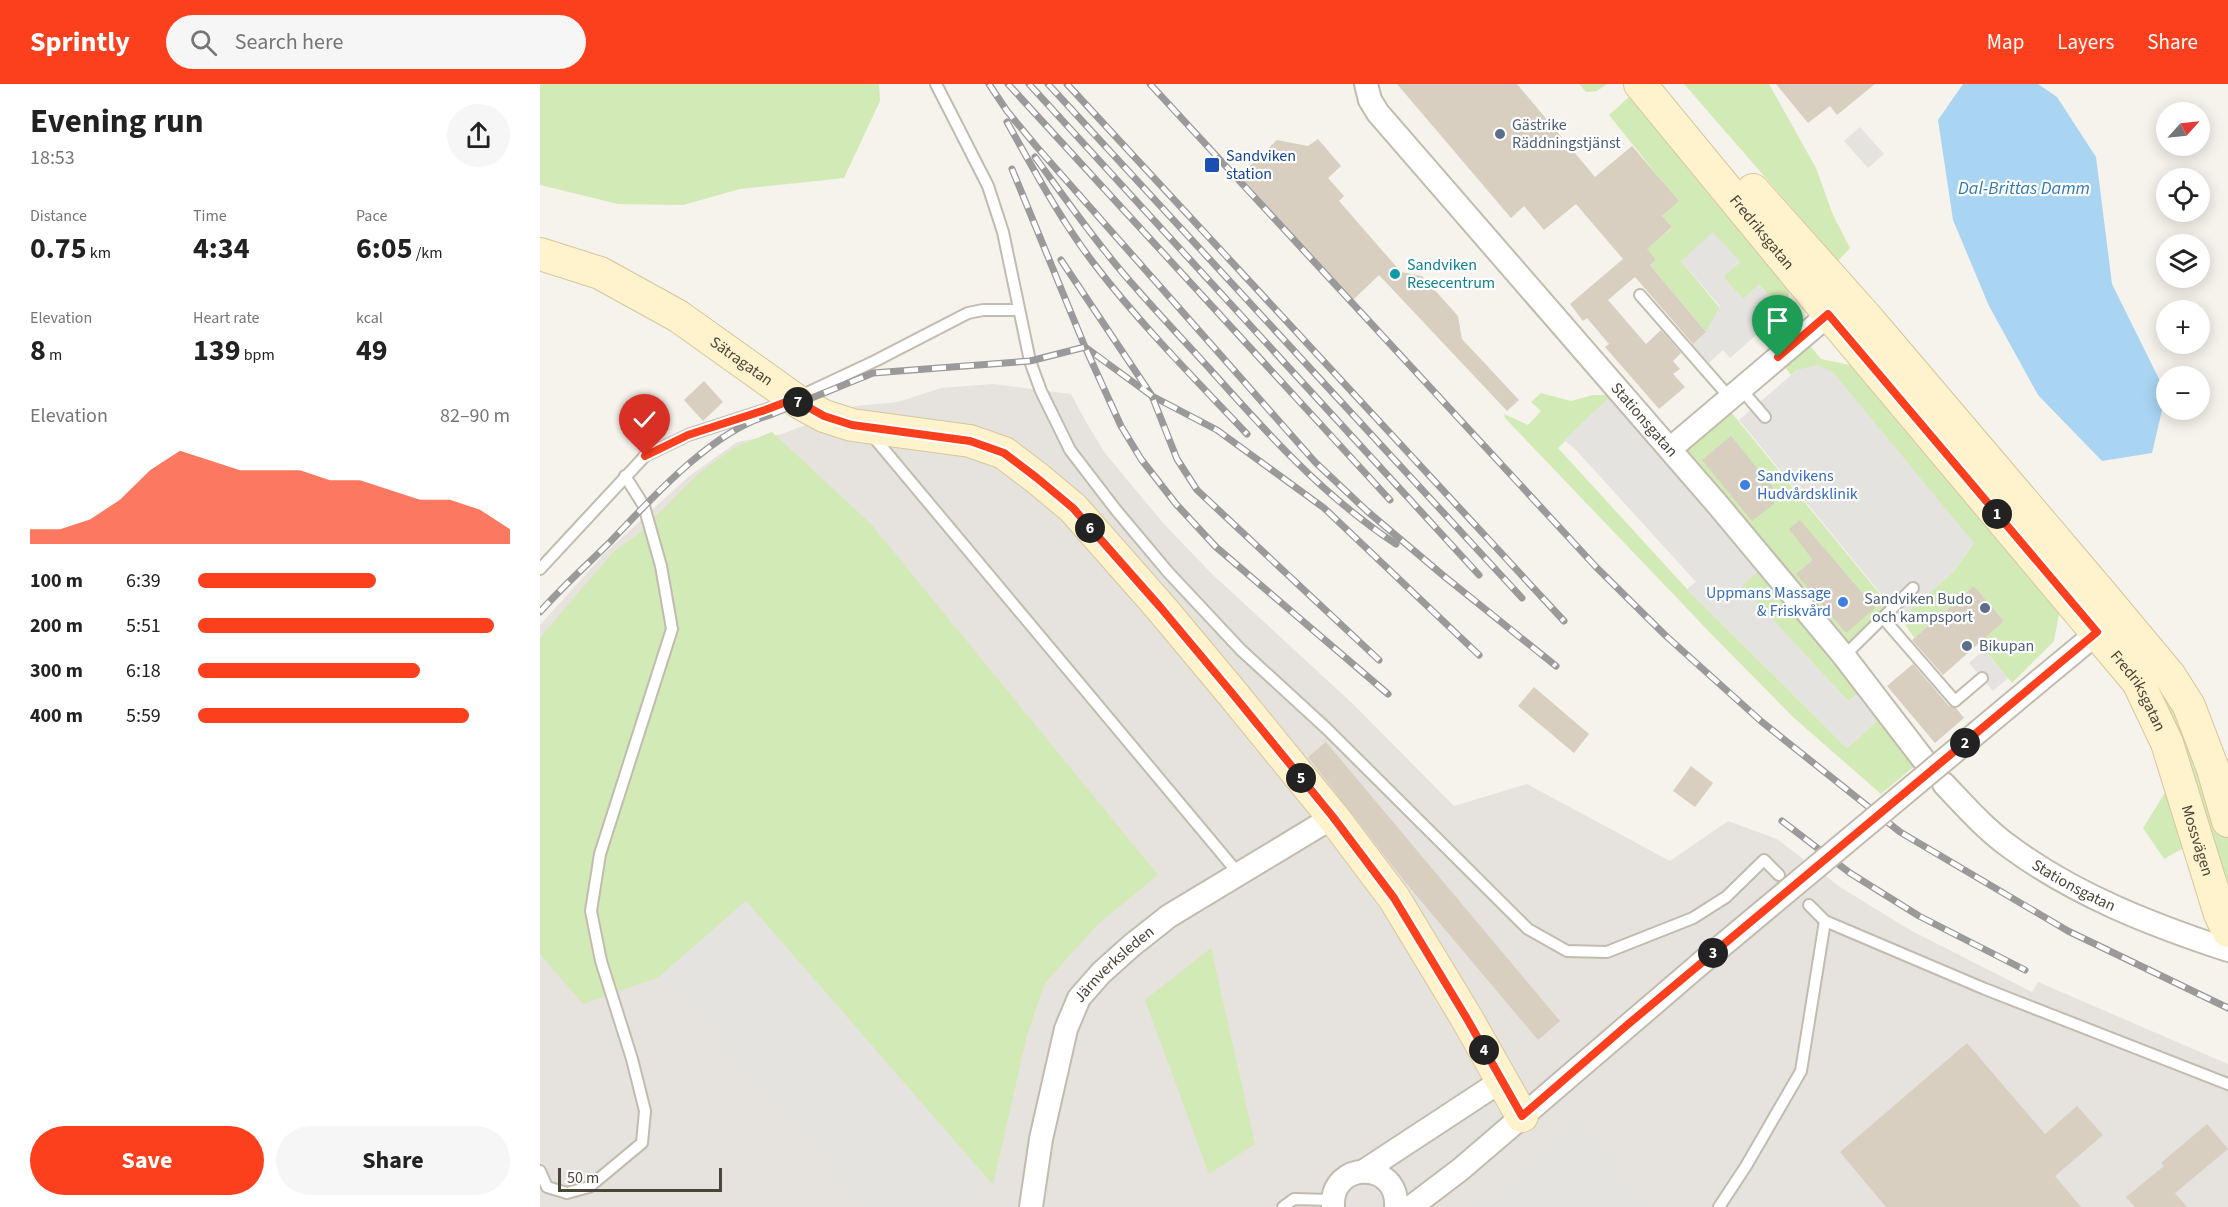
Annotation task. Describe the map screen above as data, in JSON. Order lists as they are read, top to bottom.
{
  "streets": {
    "street": [
      "Fredriksgatan",
      "Sätragatan",
      "Stationsgatan",
      "Mossvägen",
      "Järnverksleden"
    ]
  },
  "crossings": [
    ["Fredriksgatan", "Mossvägen"],
    ["Sätragatan", "Järnverksleden"]
  ],
  "water": ["Dal-Brittas Damm"],
  "places": {
    "other": [
      "Gästrike Räddningstjänst",
      "Sandviken Resecentrum",
      "Sandvikens Hudvårdsklinik",
      "Uppmans Massage & Friskvård",
      "Sandviken Budo och kampsport",
      "Bikupan"
    ],
    "transit": ["Sandviken station"]
  },
  "scale_bar": "50 m",
  "north": "top right",
  "page": {
    "header": "Sprintly",
    "search": "Search here",
    "nav": ["Map", "Layers", "Share"],
    "heading": ["Evening run", "18:53"],
    "map_buttons": ["+", "−"],
    "stats": [
      ["Distance", "0.75 km"],
      ["Time", "4:34"],
      ["Pace", "6:05 /km"],
      ["Elevation", "8 m"],
      ["Heart rate", "139 bpm"],
      ["kcal", "49"]
    ],
    "pins": [
      "7",
      "1",
      "6",
      "2",
      "5",
      "3",
      "4"
    ],
    "chart": ["Elevation", "82–90 m"],
    "list": [
      {
        "name": "100 m",
        "note": "6:39"
      },
      {
        "name": "200 m",
        "note": "5:51"
      },
      {
        "name": "300 m",
        "note": "6:18"
      },
      {
        "name": "400 m",
        "note": "5:59"
      }
    ],
    "buttons": ["Save", "Share"],
    "scale": "50 m"
  }
}
